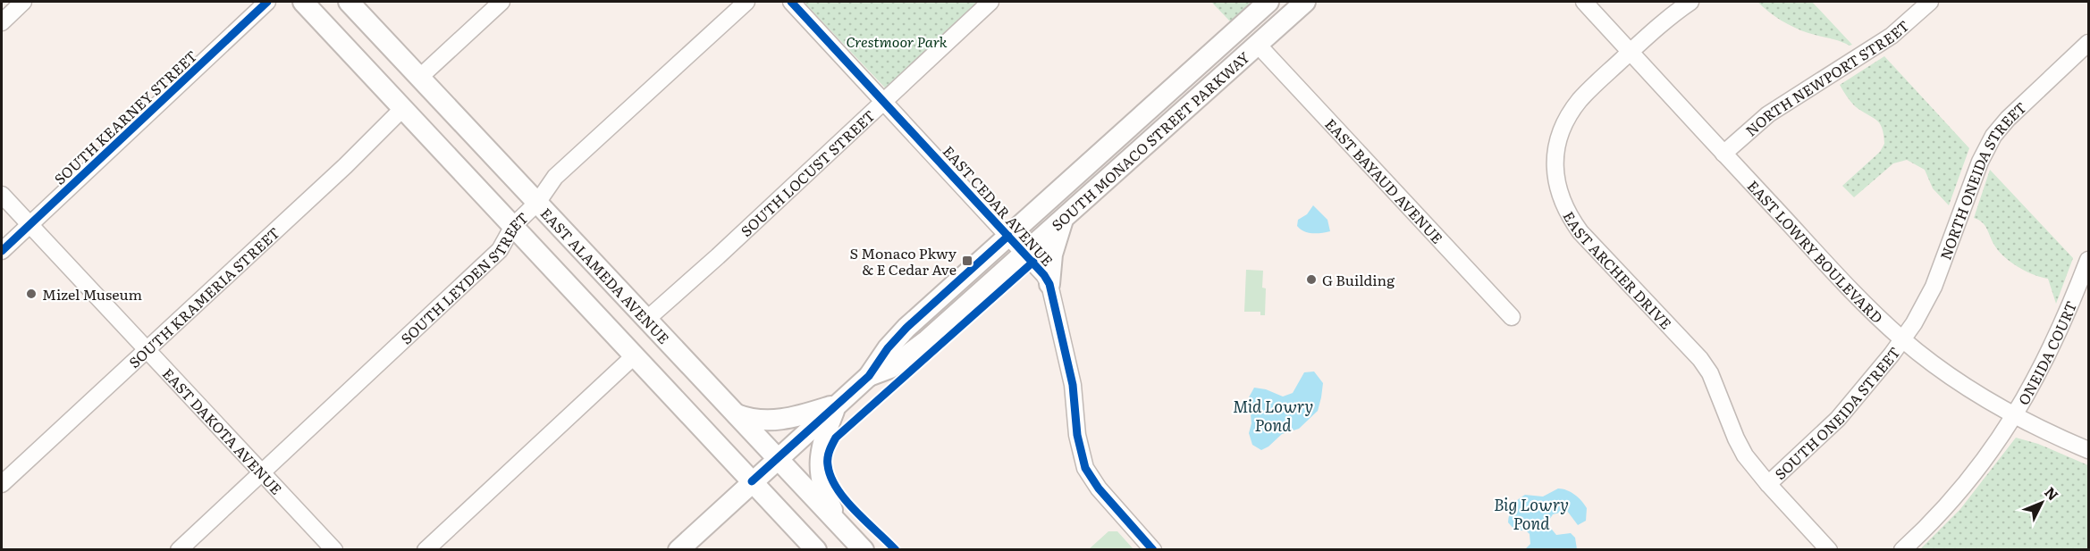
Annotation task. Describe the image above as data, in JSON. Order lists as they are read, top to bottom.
{
  "streets": {
    "main road": ["SOUTH MONACO STREET PARKWAY", "EAST ALAMEDA AVENUE"],
    "street": [
      "NORTH NEWPORT STREET",
      "SOUTH KEARNEY STREET",
      "SOUTH LOCUST STREET",
      "EAST BAYAUD AVENUE",
      "NORTH ONEIDA STREET",
      "EAST CEDAR AVENUE",
      "EAST LOWRY BOULEVARD",
      "EAST ARCHER DRIVE",
      "SOUTH LEYDEN STREET",
      "SOUTH KRAMERIA STREET",
      "ONEIDA COURT",
      "SOUTH ONEIDA STREET",
      "EAST DAKOTA AVENUE"
    ]
  },
  "crossings": [
    ["NORTH NEWPORT STREET", "EAST LOWRY BOULEVARD"],
    ["SOUTH KEARNEY STREET", "EAST DAKOTA AVENUE"],
    ["SOUTH MONACO STREET PARKWAY", "EAST BAYAUD AVENUE"],
    ["SOUTH MONACO STREET PARKWAY", "EAST CEDAR AVENUE"],
    ["SOUTH MONACO STREET PARKWAY", "EAST ALAMEDA AVENUE"],
    ["SOUTH LOCUST STREET", "EAST CEDAR AVENUE"],
    ["SOUTH LOCUST STREET", "EAST ALAMEDA AVENUE"],
    ["NORTH ONEIDA STREET", "EAST LOWRY BOULEVARD"],
    ["NORTH ONEIDA STREET", "SOUTH ONEIDA STREET"],
    ["EAST LOWRY BOULEVARD", "EAST ARCHER DRIVE"],
    ["EAST LOWRY BOULEVARD", "ONEIDA COURT"],
    ["EAST LOWRY BOULEVARD", "SOUTH ONEIDA STREET"],
    ["EAST ARCHER DRIVE", "SOUTH ONEIDA STREET"],
    ["EAST ALAMEDA AVENUE", "SOUTH LEYDEN STREET"],
    ["SOUTH LEYDEN STREET", "EAST DAKOTA AVENUE"],
    ["SOUTH KRAMERIA STREET", "EAST DAKOTA AVENUE"]
  ],
  "water": ["Mid Lowry Pond", "Big Lowry Pond"],
  "parks": ["Crestmoor Park"],
  "places": {
    "transit": ["S Monaco Pkwy & E Cedar Ave"],
    "other": ["G Building", "Mizel Museum"]
  },
  "north": "top right"
}
